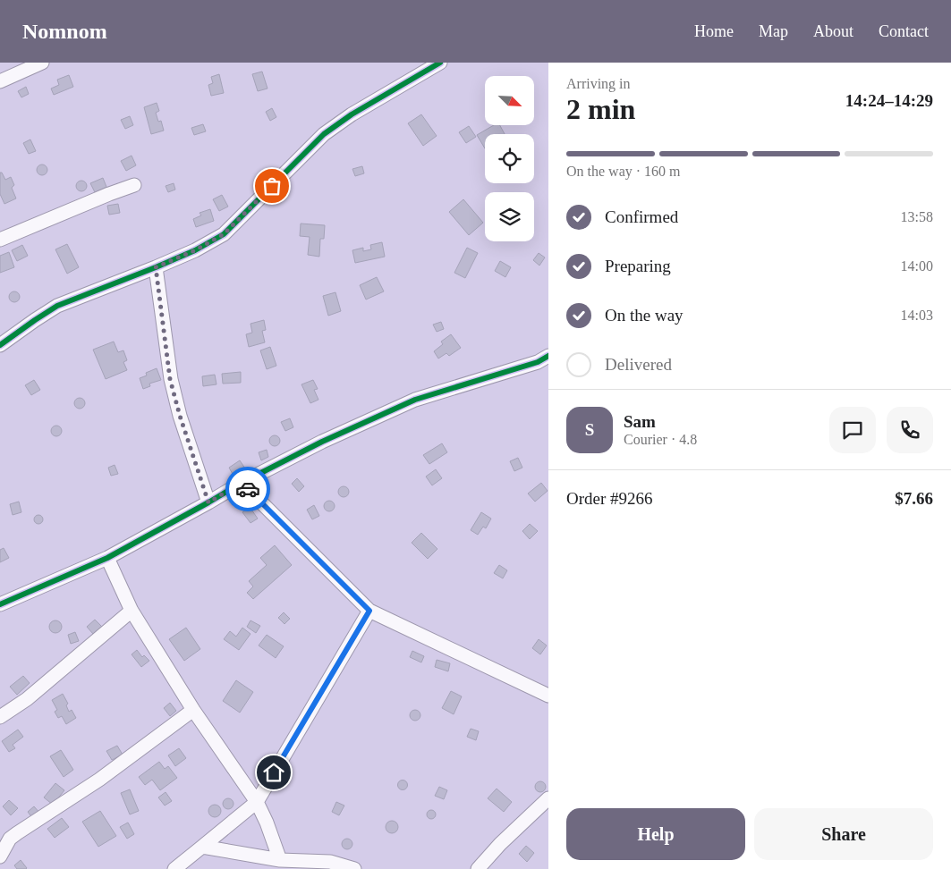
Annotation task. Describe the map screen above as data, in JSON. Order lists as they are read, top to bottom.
{
  "north": "bottom right",
  "page": {
    "header": "Nomnom",
    "nav": [
      "Home",
      "Map",
      "About",
      "Contact"
    ],
    "heading": ["2 min", "Arriving in", "14:24–14:29"],
    "panel": [
      "Sam",
      "Courier · 4.8",
      "Order #9266",
      "$7.66"
    ],
    "bar": "On the way · 160 m",
    "list": [
      ["Confirmed", "13:58"],
      ["Preparing", "14:00"],
      ["On the way", "14:03"],
      "Delivered"
    ],
    "round": "S",
    "buttons": ["Help", "Share"]
  }
}
